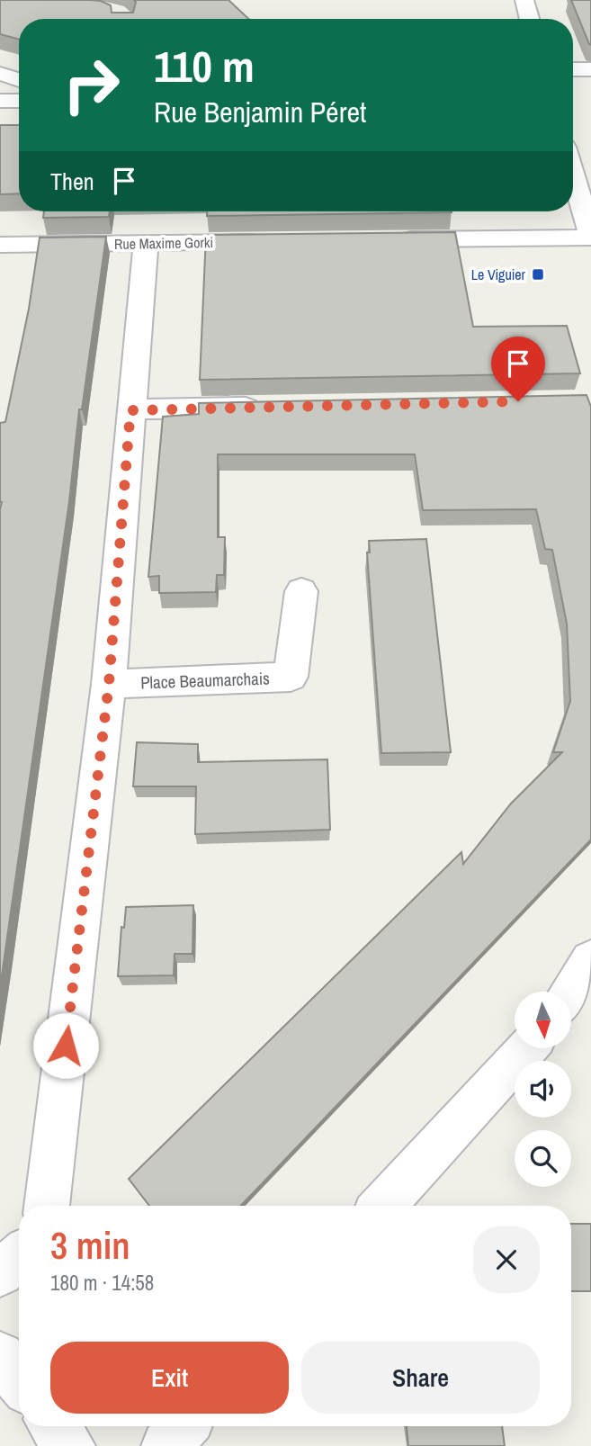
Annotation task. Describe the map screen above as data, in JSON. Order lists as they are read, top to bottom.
{
  "streets": {
    "street": ["Rue Maxime Gorki", "Place Beaumarchais"]
  },
  "places": {
    "transit": ["Le Viguier"]
  },
  "north": "bottom",
  "page": {
    "turn": ["110 m", "Rue Benjamin Péret"],
    "then": "Then",
    "heading": ["3 min", "180 m · 14:58"],
    "buttons": ["Exit", "Share"]
  }
}
